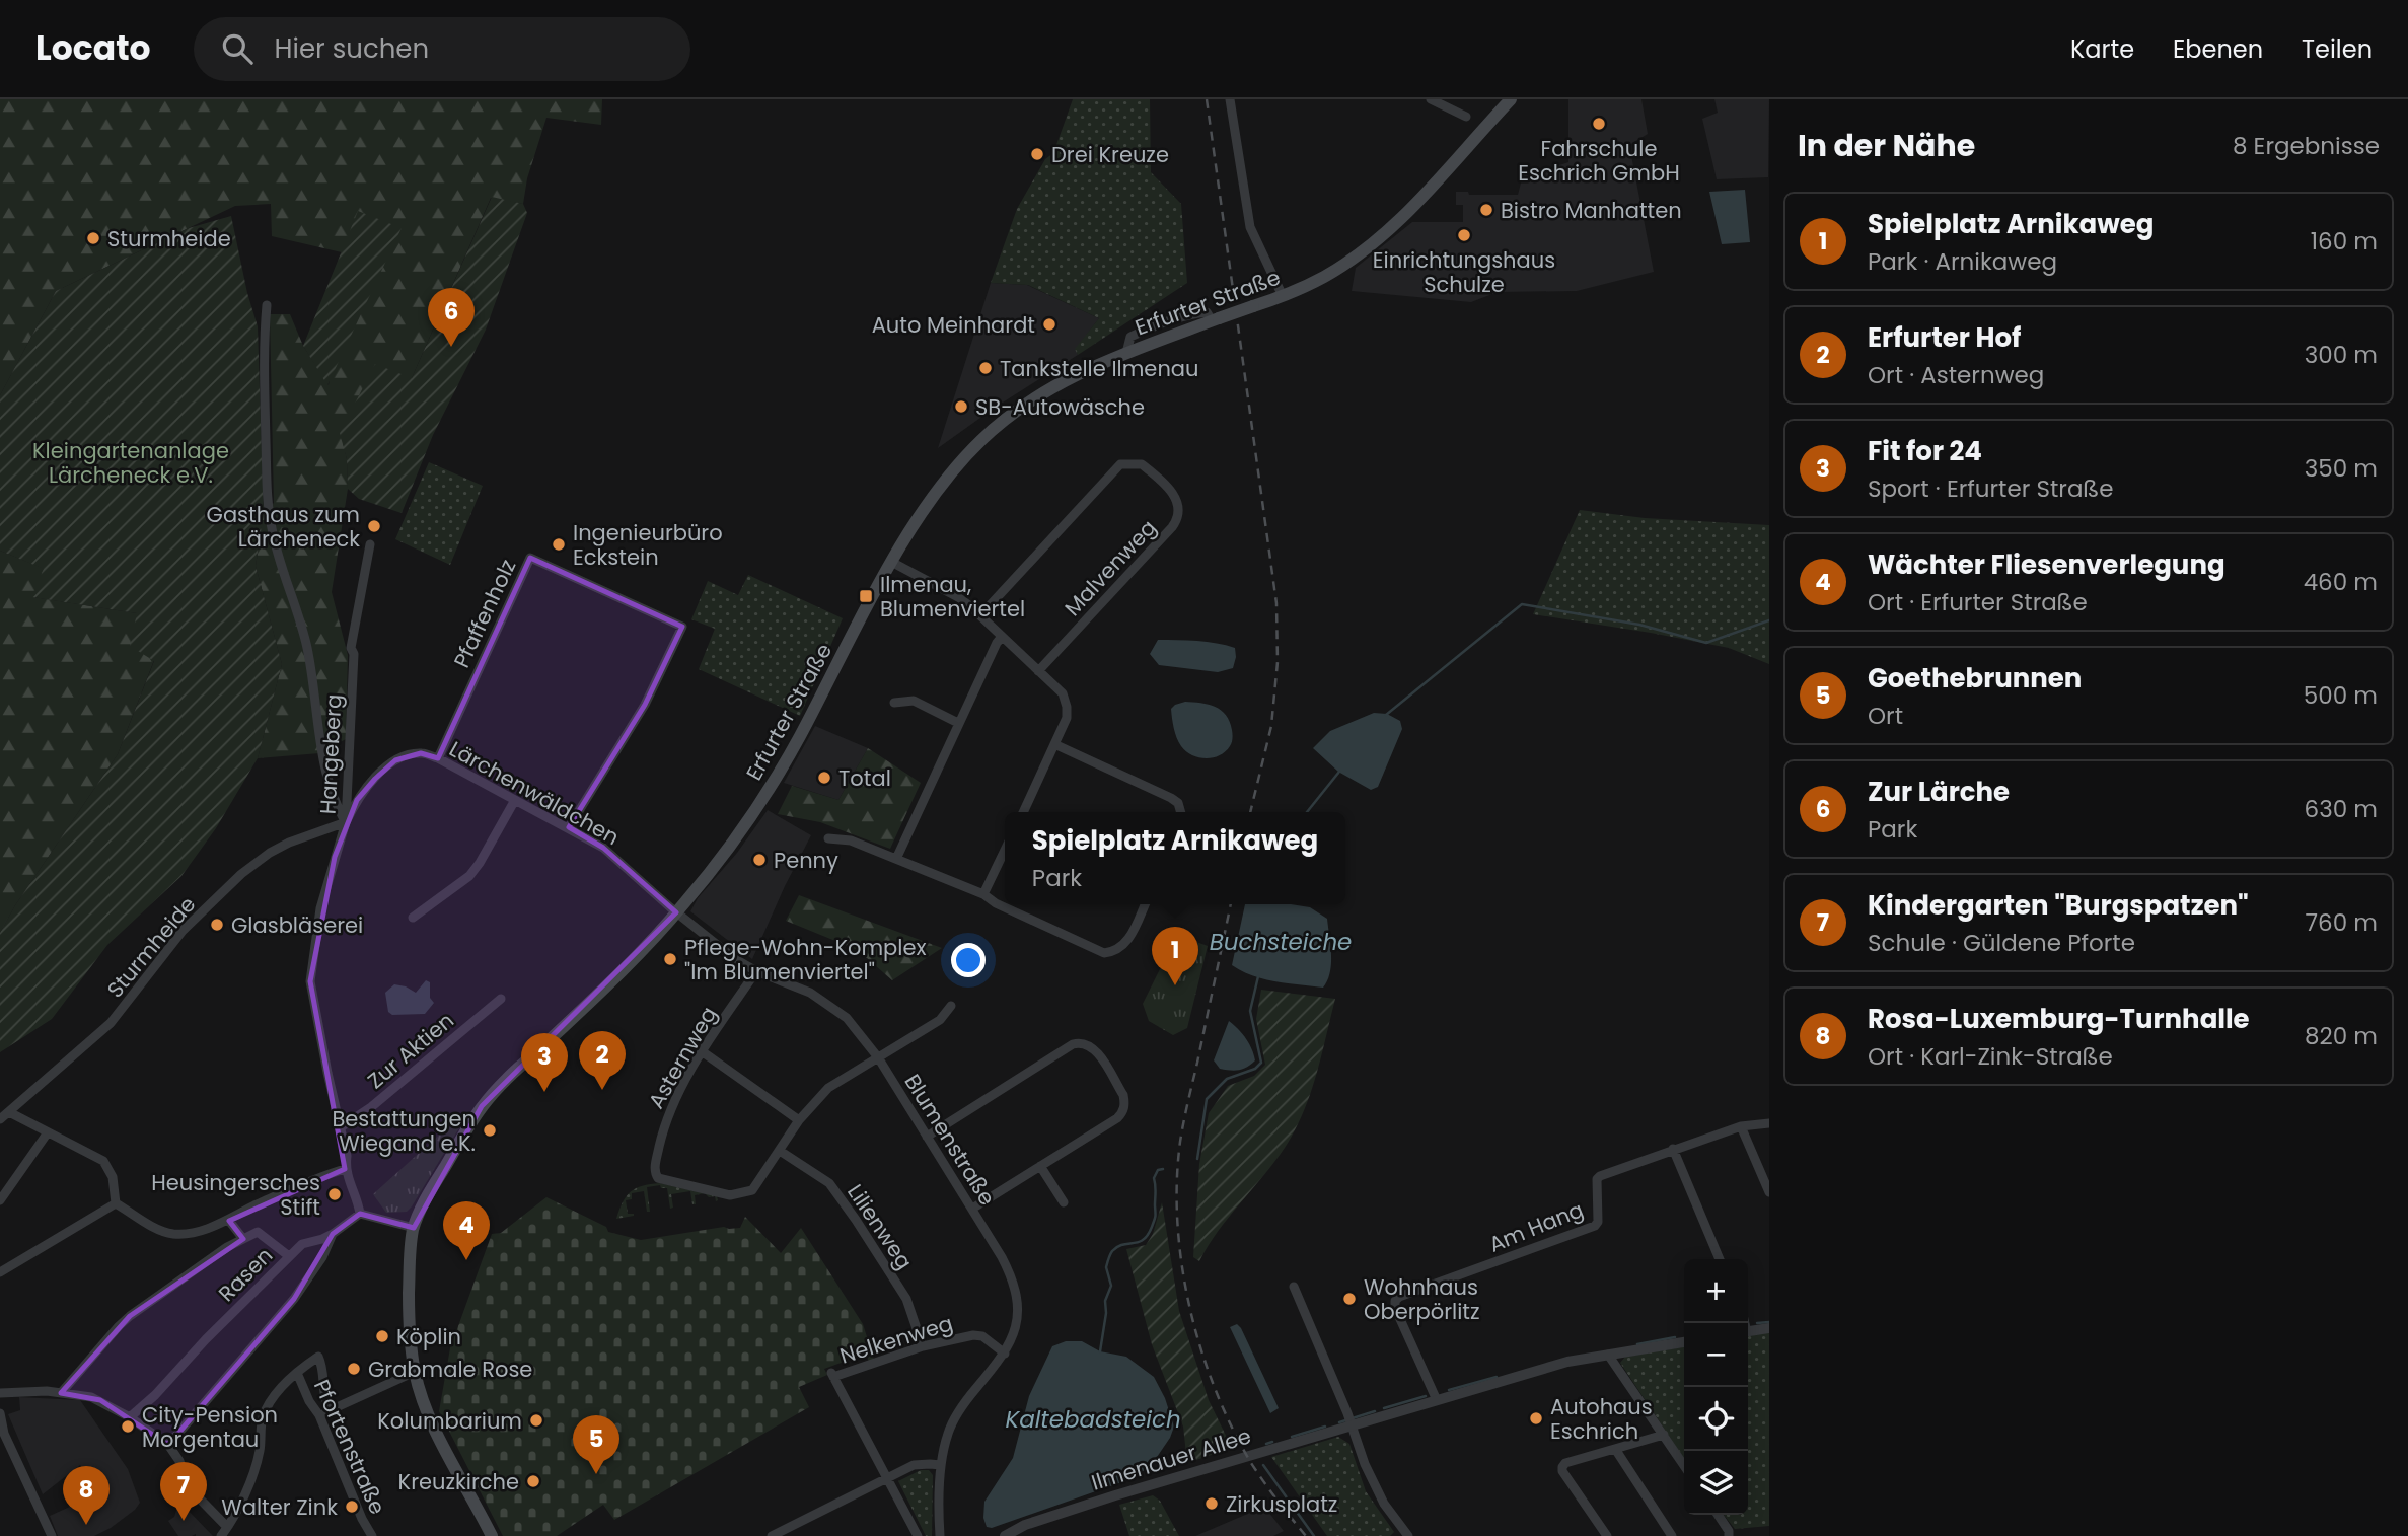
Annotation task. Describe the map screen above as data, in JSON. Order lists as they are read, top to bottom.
{
  "streets": {
    "main road": ["Erfurter Straße"],
    "street": [
      "Malvenweg",
      "Pfaffenholz",
      "Hangeberg",
      "Lärchenwäldchen",
      "Sturmheide",
      "Zur Aktien",
      "Asternweg",
      "Blumenstraße",
      "Lilienweg",
      "Am Hang",
      "Rasen",
      "Nelkenweg",
      "Pfortenstraße",
      "Ilmenauer Allee"
    ]
  },
  "crossings": [
    ["Erfurter Straße", "Lärchenwäldchen"],
    ["Erfurter Straße", "Blumenstraße"],
    ["Pfaffenholz", "Lärchenwäldchen"],
    ["Hangeberg", "Lärchenwäldchen"],
    ["Hangeberg", "Sturmheide"],
    ["Hangeberg", "Zur Aktien"],
    ["Hangeberg", "Rasen"],
    ["Lärchenwäldchen", "Sturmheide"],
    ["Lärchenwäldchen", "Blumenstraße"],
    ["Asternweg", "Blumenstraße"],
    ["Asternweg", "Lilienweg"],
    ["Blumenstraße", "Nelkenweg"],
    ["Lilienweg", "Nelkenweg"],
    ["Am Hang", "Ilmenauer Allee"]
  ],
  "water": ["Buchsteiche", "Kaltebadsteich"],
  "parks": ["Kleingartenanlage Lärcheneck e.V."],
  "places": {
    "other": [
      "Fahrschule Eschrich GmbH",
      "Drei Kreuze",
      "Bistro Manhatten",
      "Einrichtungshaus Schulze",
      "Sturmheide",
      "Auto Meinhardt",
      "Tankstelle Ilmenau",
      "SB-Autowäsche",
      "Gasthaus zum Lärcheneck",
      "Ingenieurbüro Eckstein",
      "Total",
      "Penny",
      "Glasbläserei",
      "Pflege-Wohn-Komplex \"Im Blumenviertel\"",
      "Bestattungen Wiegand e.K.",
      "Heusingersches Stift",
      "Wohnhaus Oberpörlitz",
      "Köplin",
      "Grabmale Rose",
      "Autohaus Eschrich",
      "Kolumbarium",
      "City-Pension Morgentau",
      "Kreuzkirche",
      "Zirkusplatz",
      "Walter Zink"
    ],
    "transit": ["Ilmenau, Blumenviertel"]
  },
  "page": {
    "header": "Locato",
    "search": "Hier suchen",
    "nav": ["Karte", "Ebenen", "Teilen"],
    "heading": ["In der Nähe", "8 Ergebnisse"],
    "list": [
      {
        "mark": "1",
        "name": "Spielplatz Arnikaweg",
        "note": "Park · Arnikaweg",
        "value": "160 m"
      },
      {
        "mark": "2",
        "name": "Erfurter Hof",
        "note": "Ort · Asternweg",
        "value": "300 m"
      },
      {
        "mark": "3",
        "name": "Fit for 24",
        "note": "Sport · Erfurter Straße",
        "value": "350 m"
      },
      {
        "mark": "4",
        "name": "Wächter Fliesenverlegung",
        "note": "Ort · Erfurter Straße",
        "value": "460 m"
      },
      {
        "mark": "5",
        "name": "Goethebrunnen",
        "note": "Ort",
        "value": "500 m"
      },
      {
        "mark": "6",
        "name": "Zur Lärche",
        "note": "Park",
        "value": "630 m"
      },
      {
        "mark": "7",
        "name": "Kindergarten \"Burgspatzen\"",
        "note": "Schule · Güldene Pforte",
        "value": "760 m"
      },
      {
        "mark": "8",
        "name": "Rosa-Luxemburg-Turnhalle",
        "note": "Ort · Karl-Zink-Straße",
        "value": "820 m"
      }
    ],
    "pins": [
      "6",
      "1",
      "2",
      "3",
      "4",
      "5",
      "7",
      "8"
    ],
    "popup": ["Spielplatz Arnikaweg", "Park"],
    "map_buttons": ["+", "−"]
  }
}
